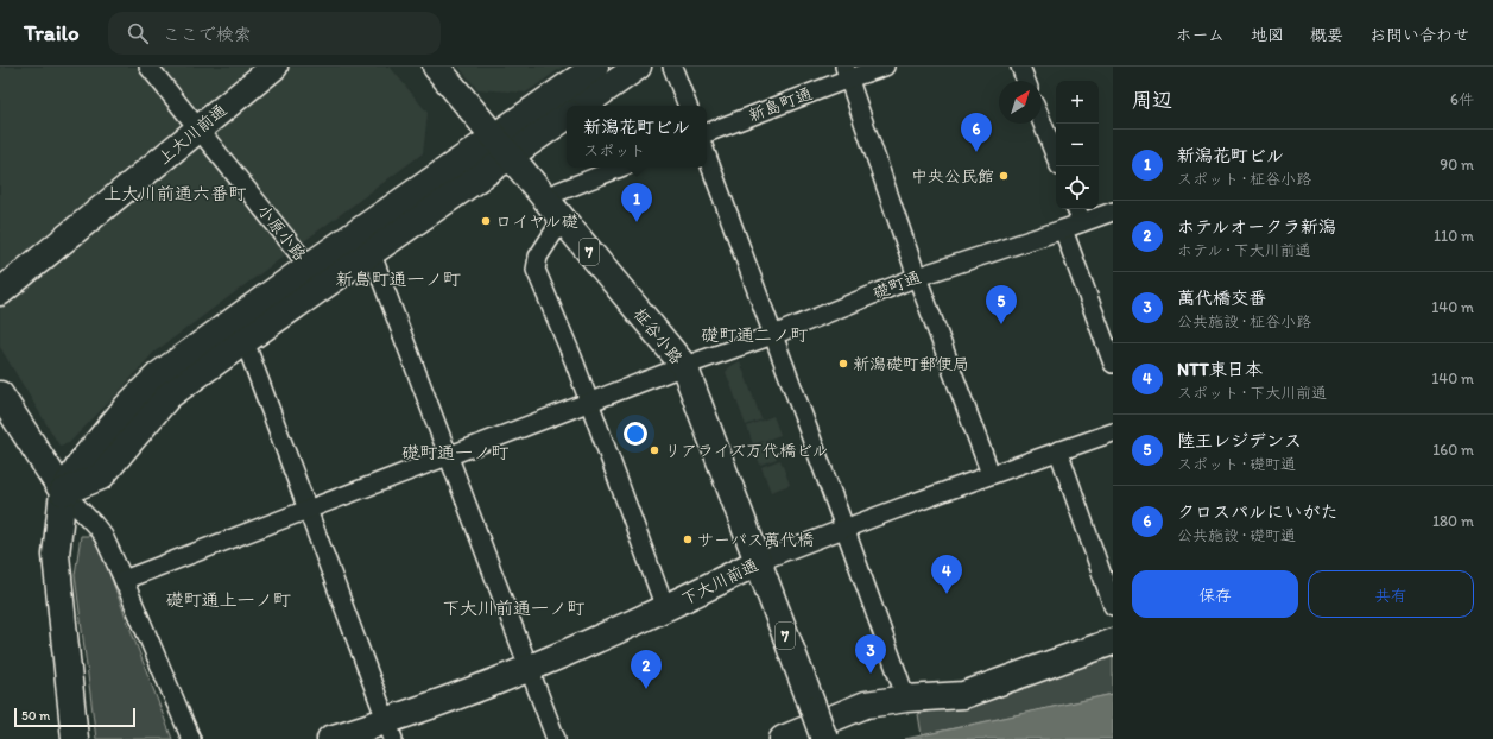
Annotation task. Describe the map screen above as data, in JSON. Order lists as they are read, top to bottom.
{
  "streets": {
    "main road": [
      "上大川前通",
      "7",
      "柾谷小路",
      "下大川前通"
    ],
    "street": ["新島町通", "小原小路", "礎町通"]
  },
  "crossings": [
    ["上大川前通", "小原小路"],
    ["礎町通", "柾谷小路"],
    ["柾谷小路", "下大川前通"]
  ],
  "districts": [
    "上大川前通六番町",
    "新島町通一ノ町",
    "礎町通二ノ町",
    "礎町通一ノ町",
    "礎町通上一ノ町",
    "下大川前通一ノ町"
  ],
  "places": [
    "中央公民館",
    "ロイヤル礎",
    "新潟礎町郵便局",
    "リアライズ万代橋ビル",
    "サーパス萬代橋"
  ],
  "scale_bar": "50 m",
  "north": "top right",
  "page": {
    "header": "Trailo",
    "search": "ここで検索",
    "nav": [
      "ホーム",
      "地図",
      "概要",
      "お問い合わせ"
    ],
    "heading": ["周辺", "6件"],
    "map_buttons": ["+", "−"],
    "popup": ["新潟花町ビル", "スポット"],
    "pins": [
      "6",
      "1",
      "5",
      "4",
      "3",
      "2"
    ],
    "list": [
      {
        "mark": "1",
        "name": "新潟花町ビル",
        "note": "スポット · 柾谷小路",
        "value": "90 m"
      },
      {
        "mark": "2",
        "name": "ホテルオークラ新潟",
        "note": "ホテル · 下大川前通",
        "value": "110 m"
      },
      {
        "mark": "3",
        "name": "萬代橋交番",
        "note": "公共施設 · 柾谷小路",
        "value": "140 m"
      },
      {
        "mark": "4",
        "name": "NTT東日本",
        "note": "スポット · 下大川前通",
        "value": "140 m"
      },
      {
        "mark": "5",
        "name": "陸王レジデンス",
        "note": "スポット · 礎町通",
        "value": "160 m"
      },
      {
        "mark": "6",
        "name": "クロスパルにいがた",
        "note": "公共施設 · 礎町通",
        "value": "180 m"
      }
    ],
    "buttons": ["保存", "共有"],
    "scale": "50 m"
  }
}
